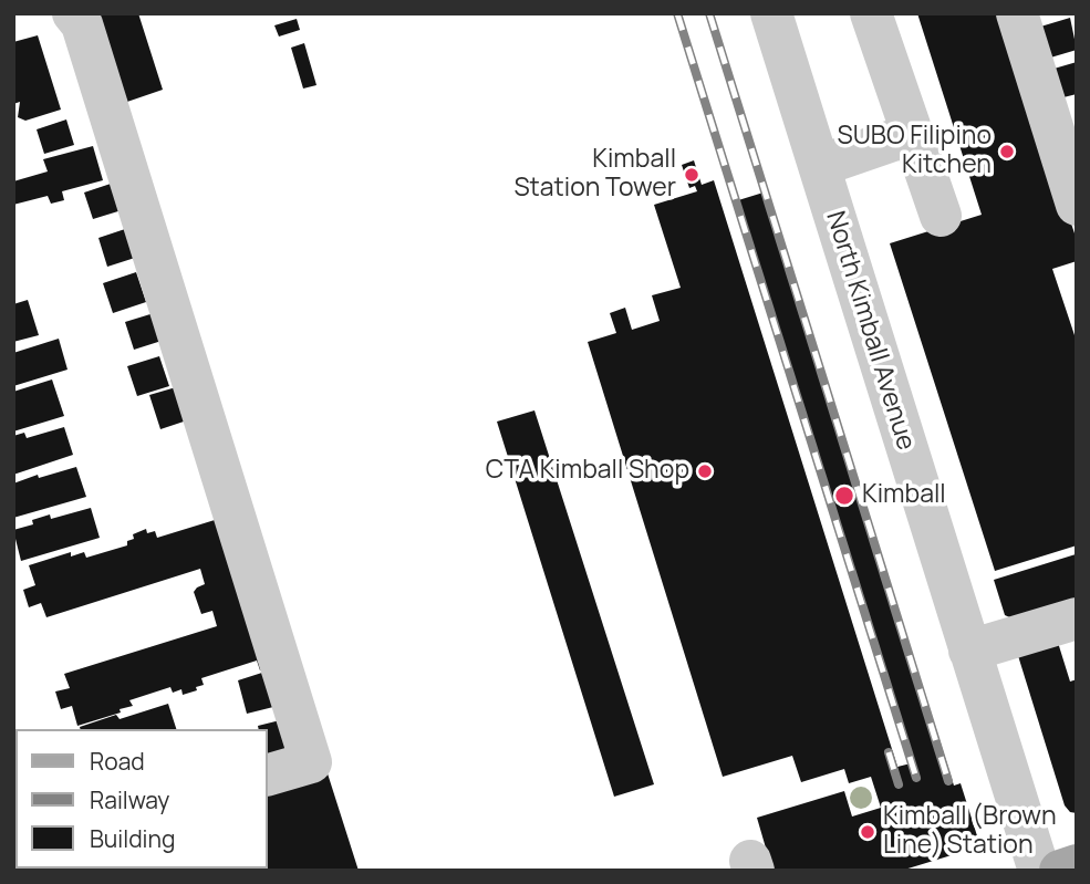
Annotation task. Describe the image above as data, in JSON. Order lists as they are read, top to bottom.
{
  "streets": {
    "street": ["North Kimball Avenue"]
  },
  "places": [
    "SUBO Filipino Kitchen",
    "Kimball Station Tower",
    "CTA Kimball Shop",
    "Kimball",
    "Kimball (Brown Line) Station"
  ],
  "legend": ["Road", "Railway", "Building"]
}
